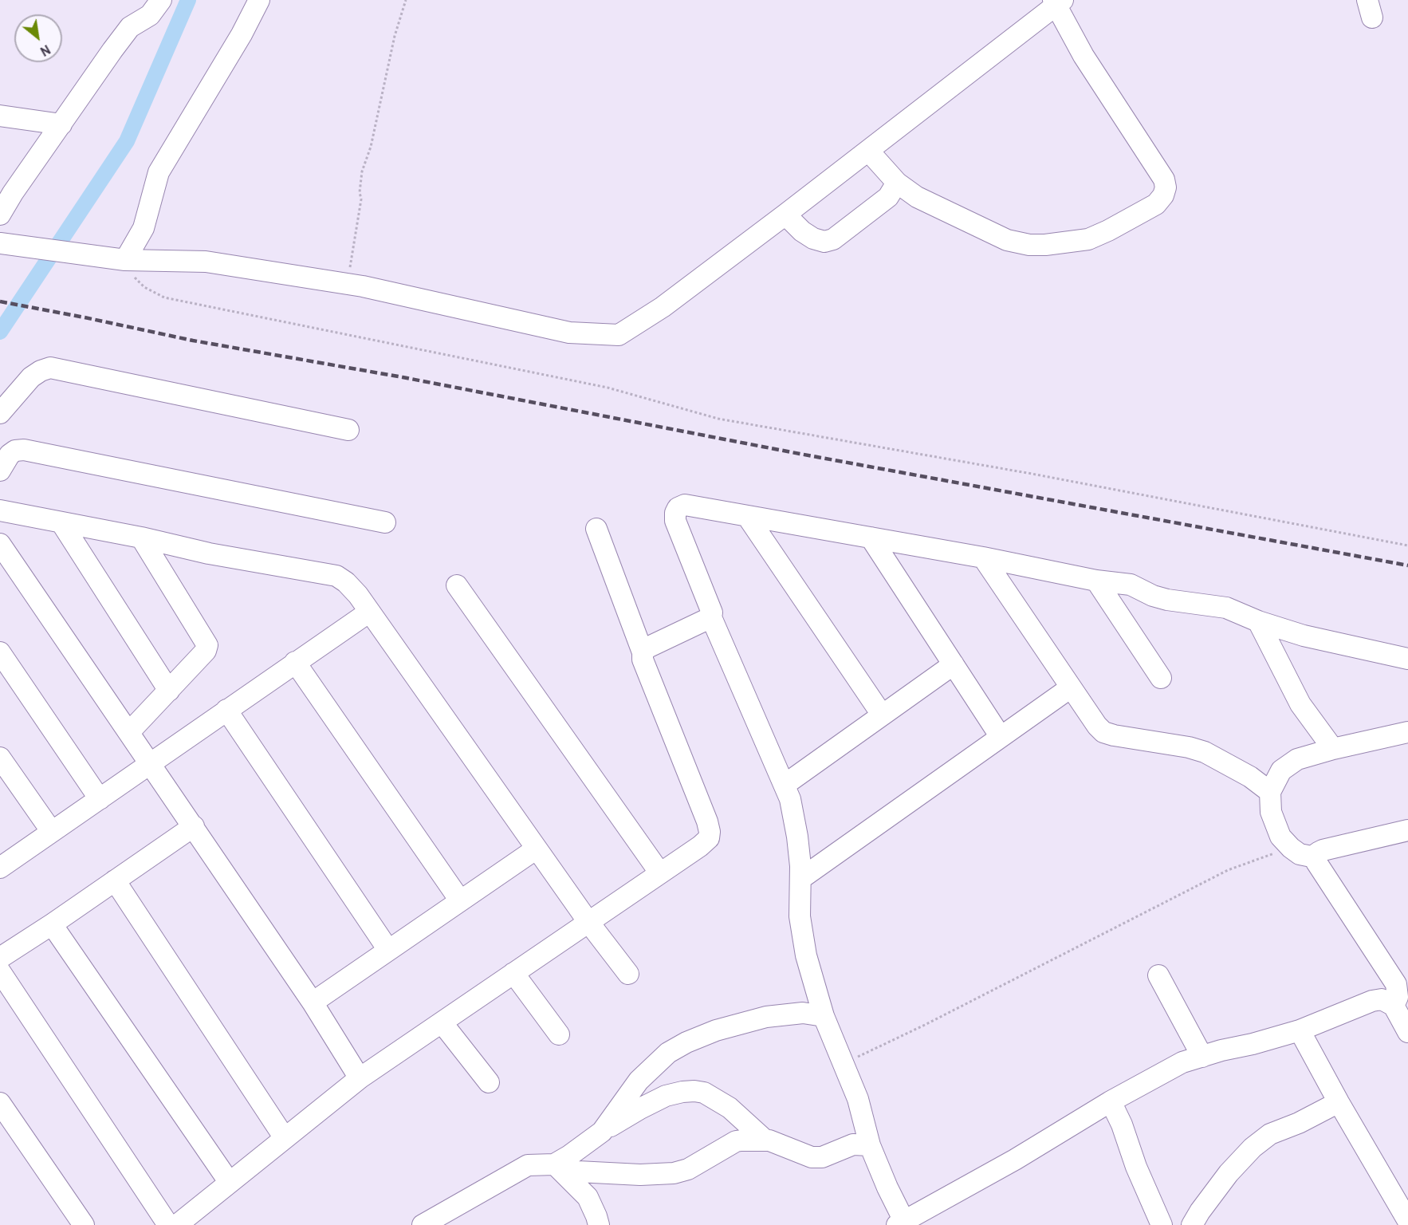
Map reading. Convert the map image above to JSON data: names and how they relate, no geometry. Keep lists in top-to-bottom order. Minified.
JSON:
{"north":"bottom right"}
